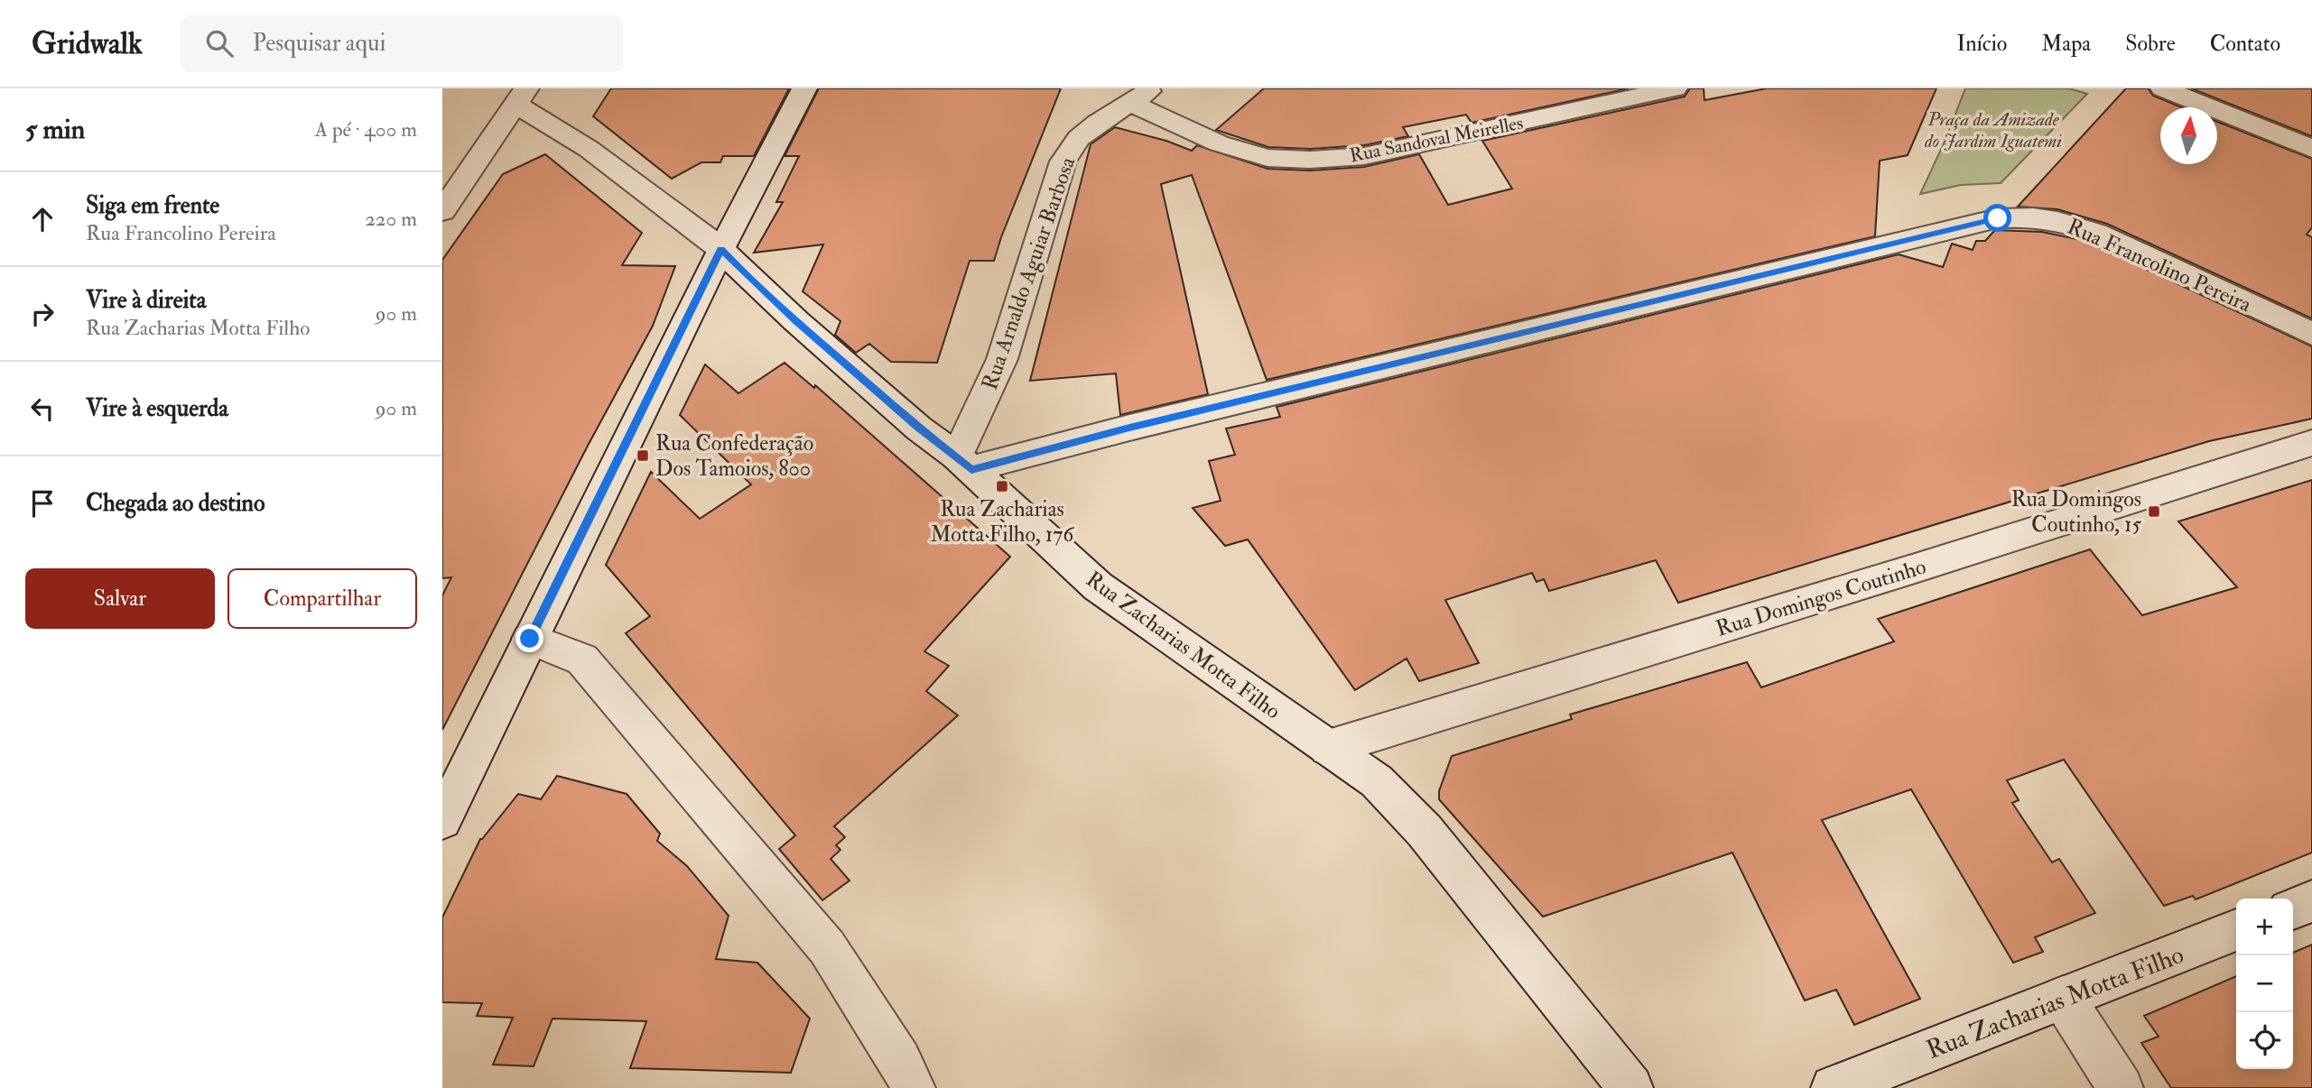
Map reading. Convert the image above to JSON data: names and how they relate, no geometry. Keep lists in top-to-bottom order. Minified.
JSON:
{"streets":{"street":["Rua Sandoval Meirelles","Rua Francolino Pereira","Rua Arnaldo Aguiar Barbosa","Rua Domingos Coutinho","Rua Zacharias Motta Filho"]},"crossings":[["Rua Sandoval Meirelles","Rua Arnaldo Aguiar Barbosa"],["Rua Francolino Pereira","Rua Arnaldo Aguiar Barbosa"],["Rua Francolino Pereira","Rua Zacharias Motta Filho"],["Rua Arnaldo Aguiar Barbosa","Rua Zacharias Motta Filho"],["Rua Domingos Coutinho","Rua Zacharias Motta Filho"]],"parks":["Praça da Amizade do Jardim Iguatemi"],"places":{"transit":["Rua Confederação Dos Tamoios, 800","Rua Zacharias Motta Filho, 176","Rua Domingos Coutinho, 15"]},"north":"top","page":{"header":"Gridwalk","search":"Pesquisar aqui","nav":["Início","Mapa","Sobre","Contato"],"heading":["5 min","A pé · 400 m"],"list":[["Siga em frente","Rua Francolino Pereira","220 m"],["Vire à direita","Rua Zacharias Motta Filho","90 m"],["Vire à esquerda","90 m"],"Chegada ao destino"],"buttons":["Salvar","Compartilhar"],"map_buttons":["+","−"]}}
